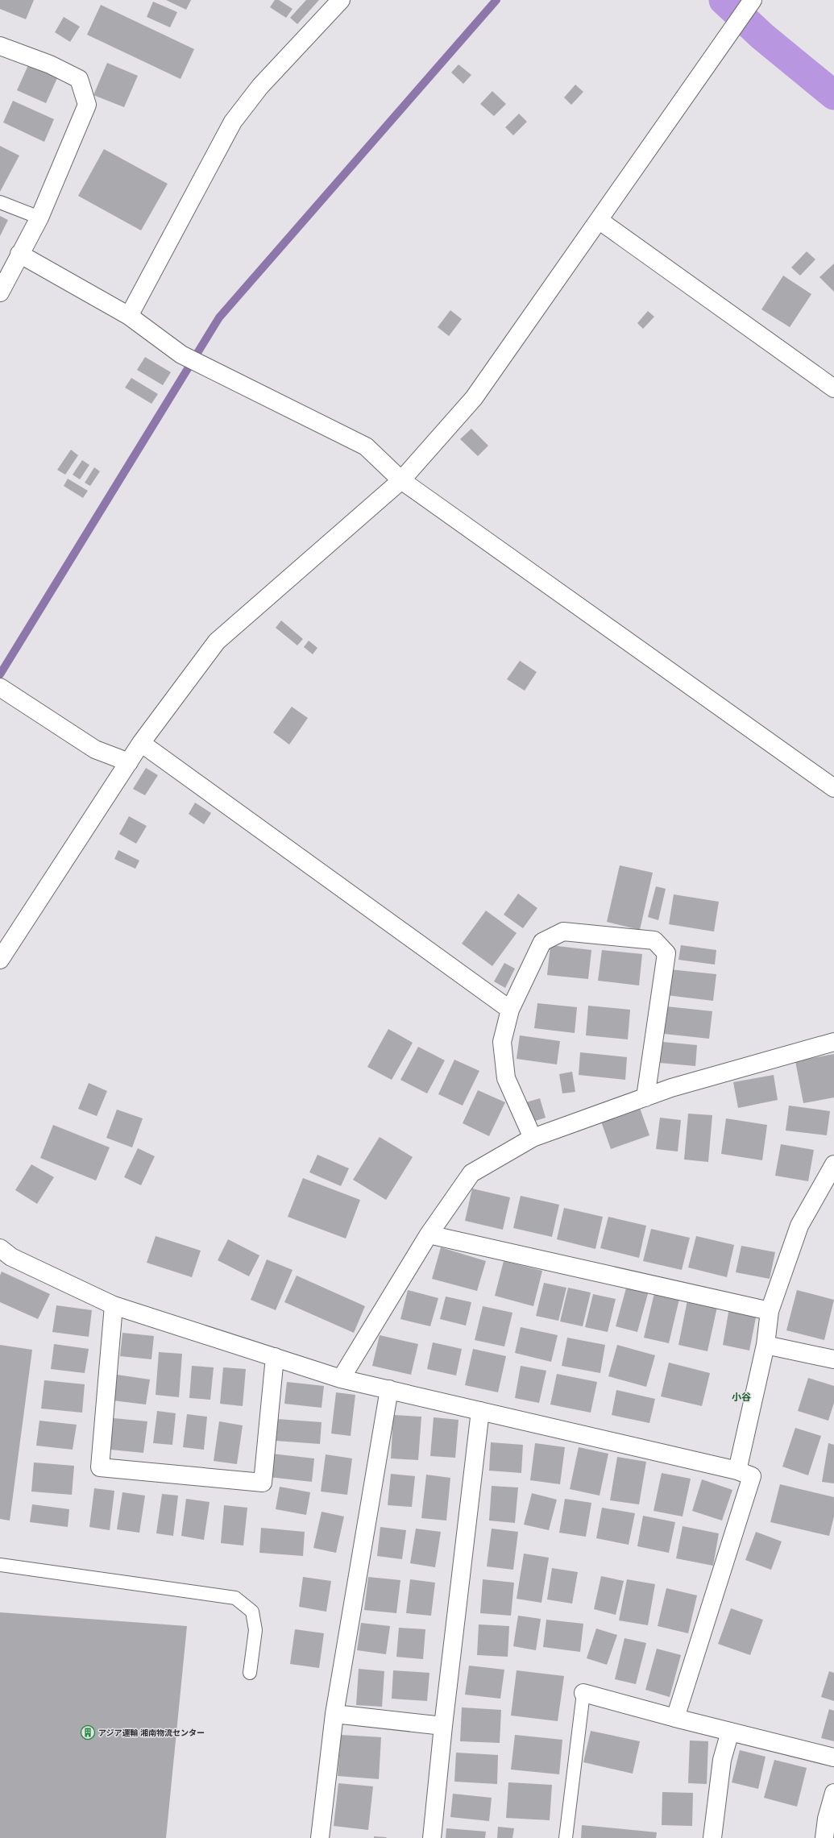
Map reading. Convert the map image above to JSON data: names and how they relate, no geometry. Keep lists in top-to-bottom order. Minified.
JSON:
{"districts":["小谷"],"places":{"building":["アジア運輸 湘南物流センター"]}}
